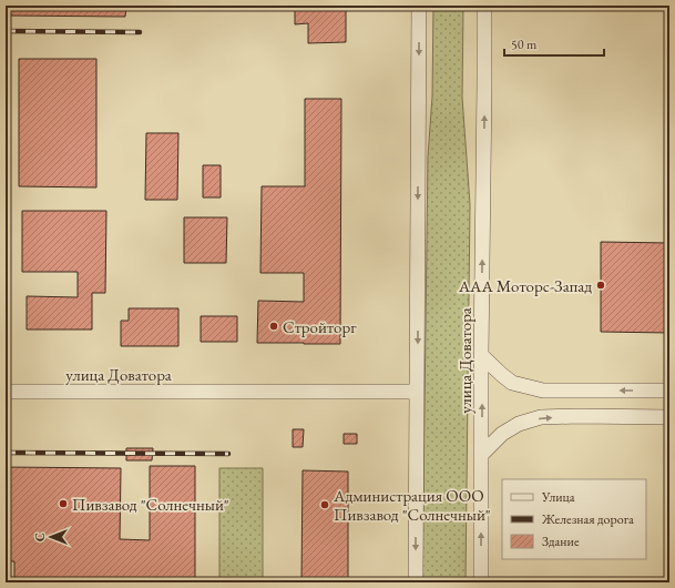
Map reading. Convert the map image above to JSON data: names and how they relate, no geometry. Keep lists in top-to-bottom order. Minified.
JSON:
{"streets":{"street":["улица Доватора"]},"places":["ААА Моторс-Запад","Стройторг","Пивзавод \"Солнечный\"","Администрация ООО Пивзавод \"Солнечный\""],"legend":["Улица","Железная дорога","Здание"],"scale_bar":"50 m","north":"left"}
